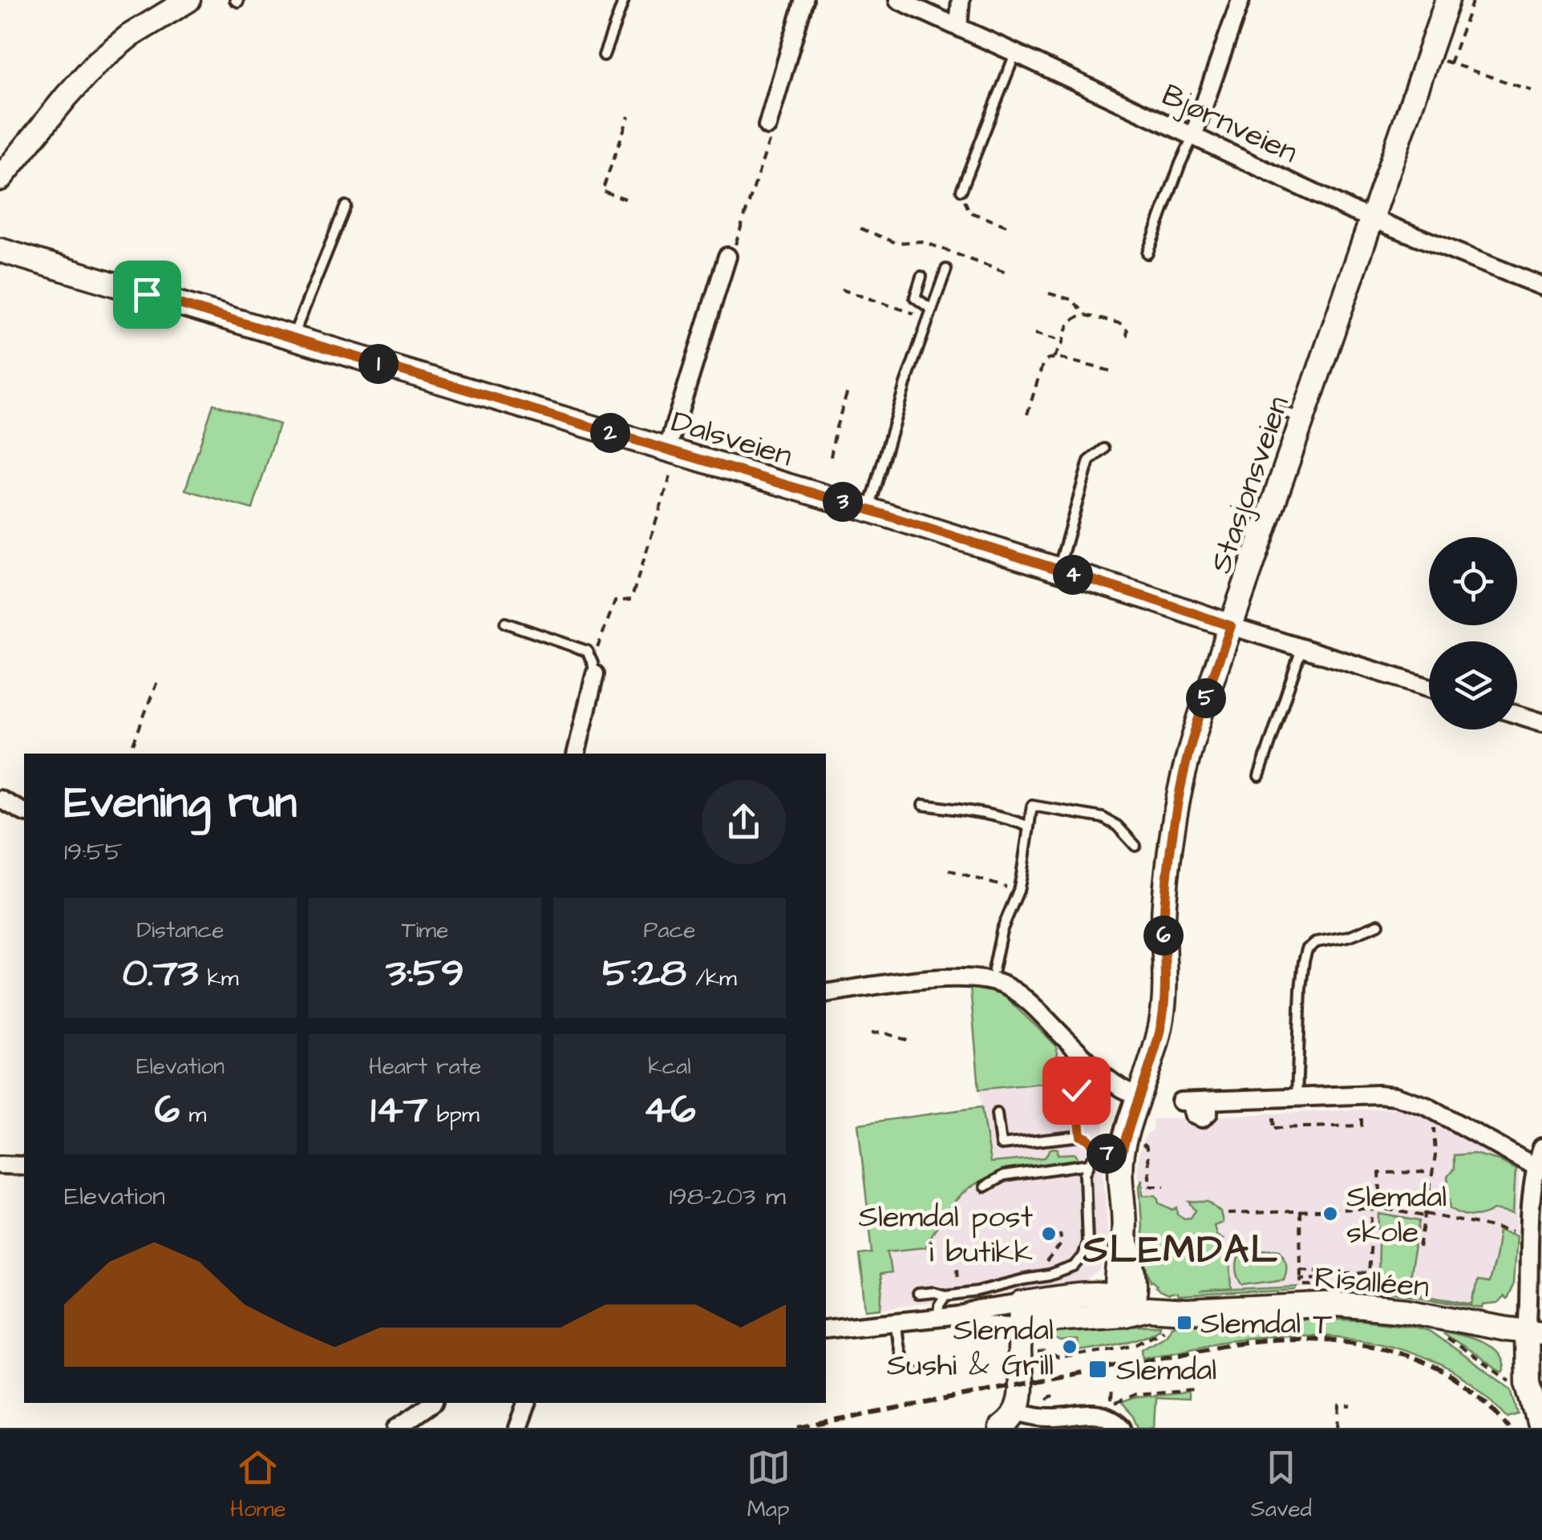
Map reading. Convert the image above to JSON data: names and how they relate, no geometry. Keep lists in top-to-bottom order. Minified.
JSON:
{"streets":{"street":["Bjørnveien","Dalsveien","Stasjonsveien","Risalléen"]},"crossings":[["Bjørnveien","Stasjonsveien"],["Dalsveien","Stasjonsveien"],["Stasjonsveien","Risalléen"]],"districts":["SLEMDAL"],"places":{"other":["Slemdal skole","Slemdal post i butikk","Slemdal Sushi & Grill"],"transit":["Slemdal T","Slemdal"]},"page":{"pins":["1","2","3","4","5","6","7"],"heading":["Evening run","19:55"],"stats":[["Distance","0.73 km"],["Time","3:59"],["Pace","5:28 /km"],["Elevation","6 m"],["Heart rate","147 bpm"],["kcal","46"]],"chart":["Elevation","198–203 m"],"tabs":["Home","Map","Saved"]}}
